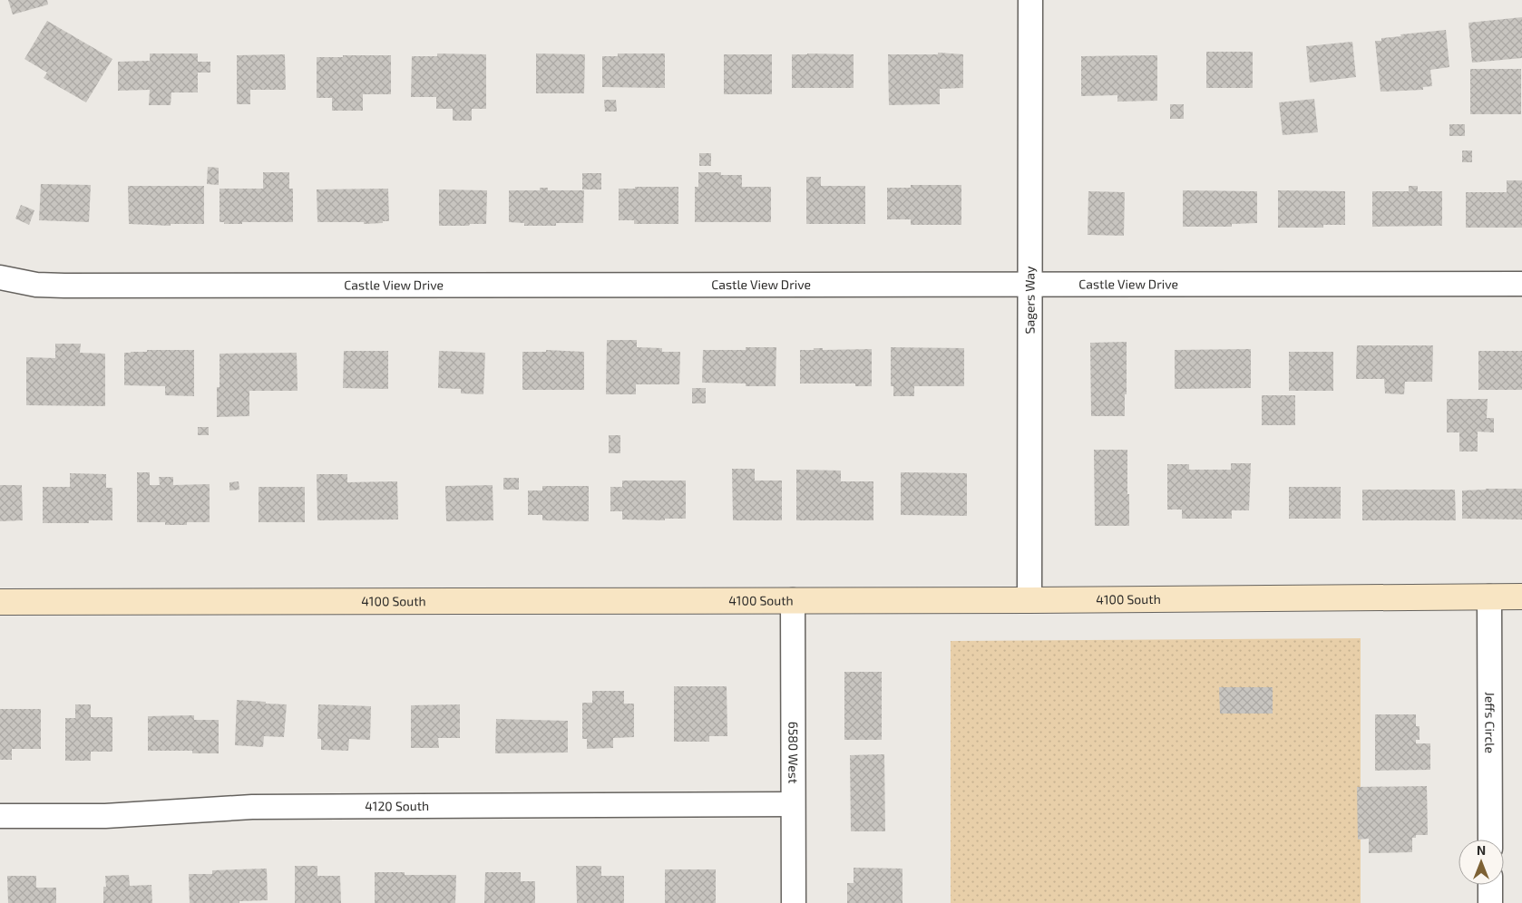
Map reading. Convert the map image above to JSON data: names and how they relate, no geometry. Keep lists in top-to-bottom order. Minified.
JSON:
{"streets":{"main road":["4100 South"],"street":["Castle View Drive","Sagers Way","Jeffs Circle","6580 West","4120 South"]},"crossings":[["Castle View Drive","Sagers Way"],["Sagers Way","4100 South"],["4100 South","Jeffs Circle"],["4100 South","6580 West"],["6580 West","4120 South"]],"north":"top"}
